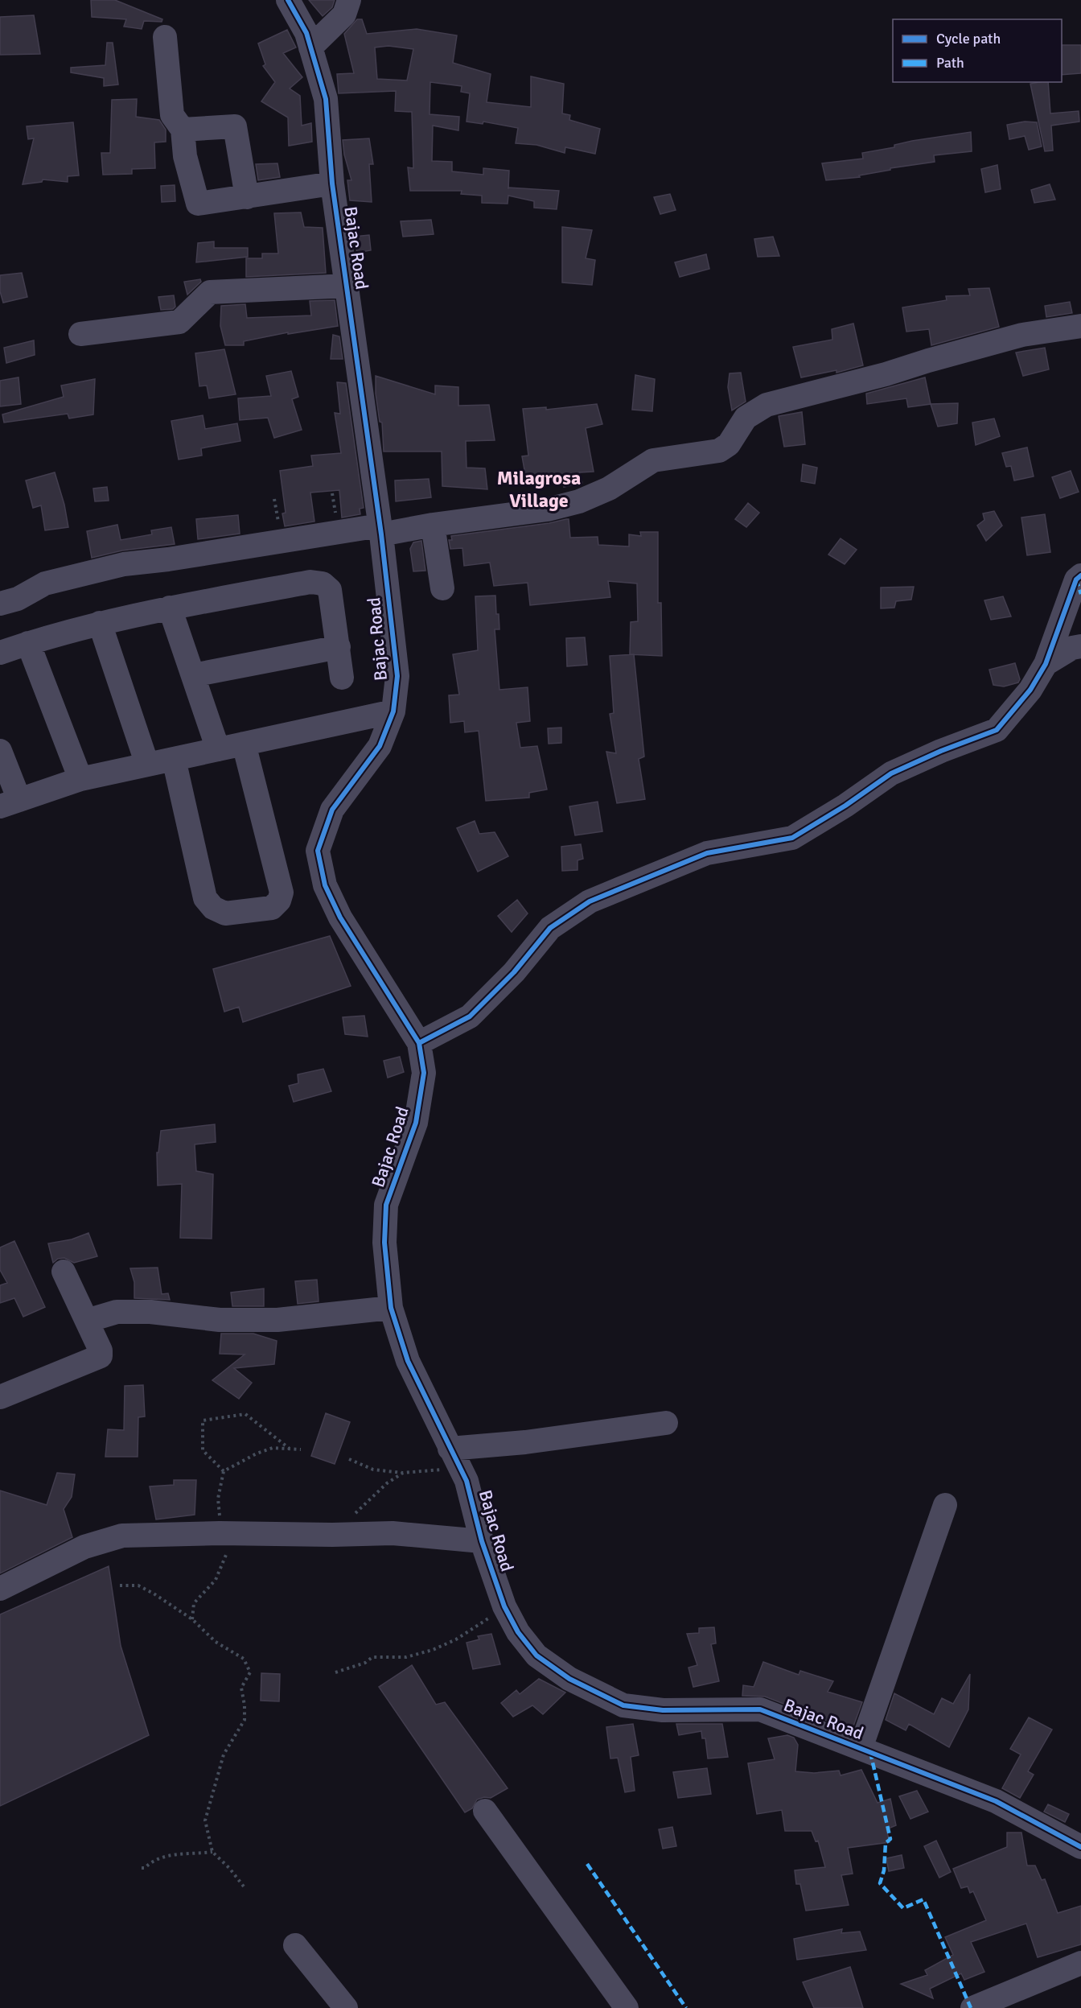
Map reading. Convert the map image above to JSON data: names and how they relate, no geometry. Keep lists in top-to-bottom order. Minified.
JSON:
{"streets":{"street":["Bajac Road"]},"districts":["Milagrosa Village"],"legend":["Cycle path","Path"]}
